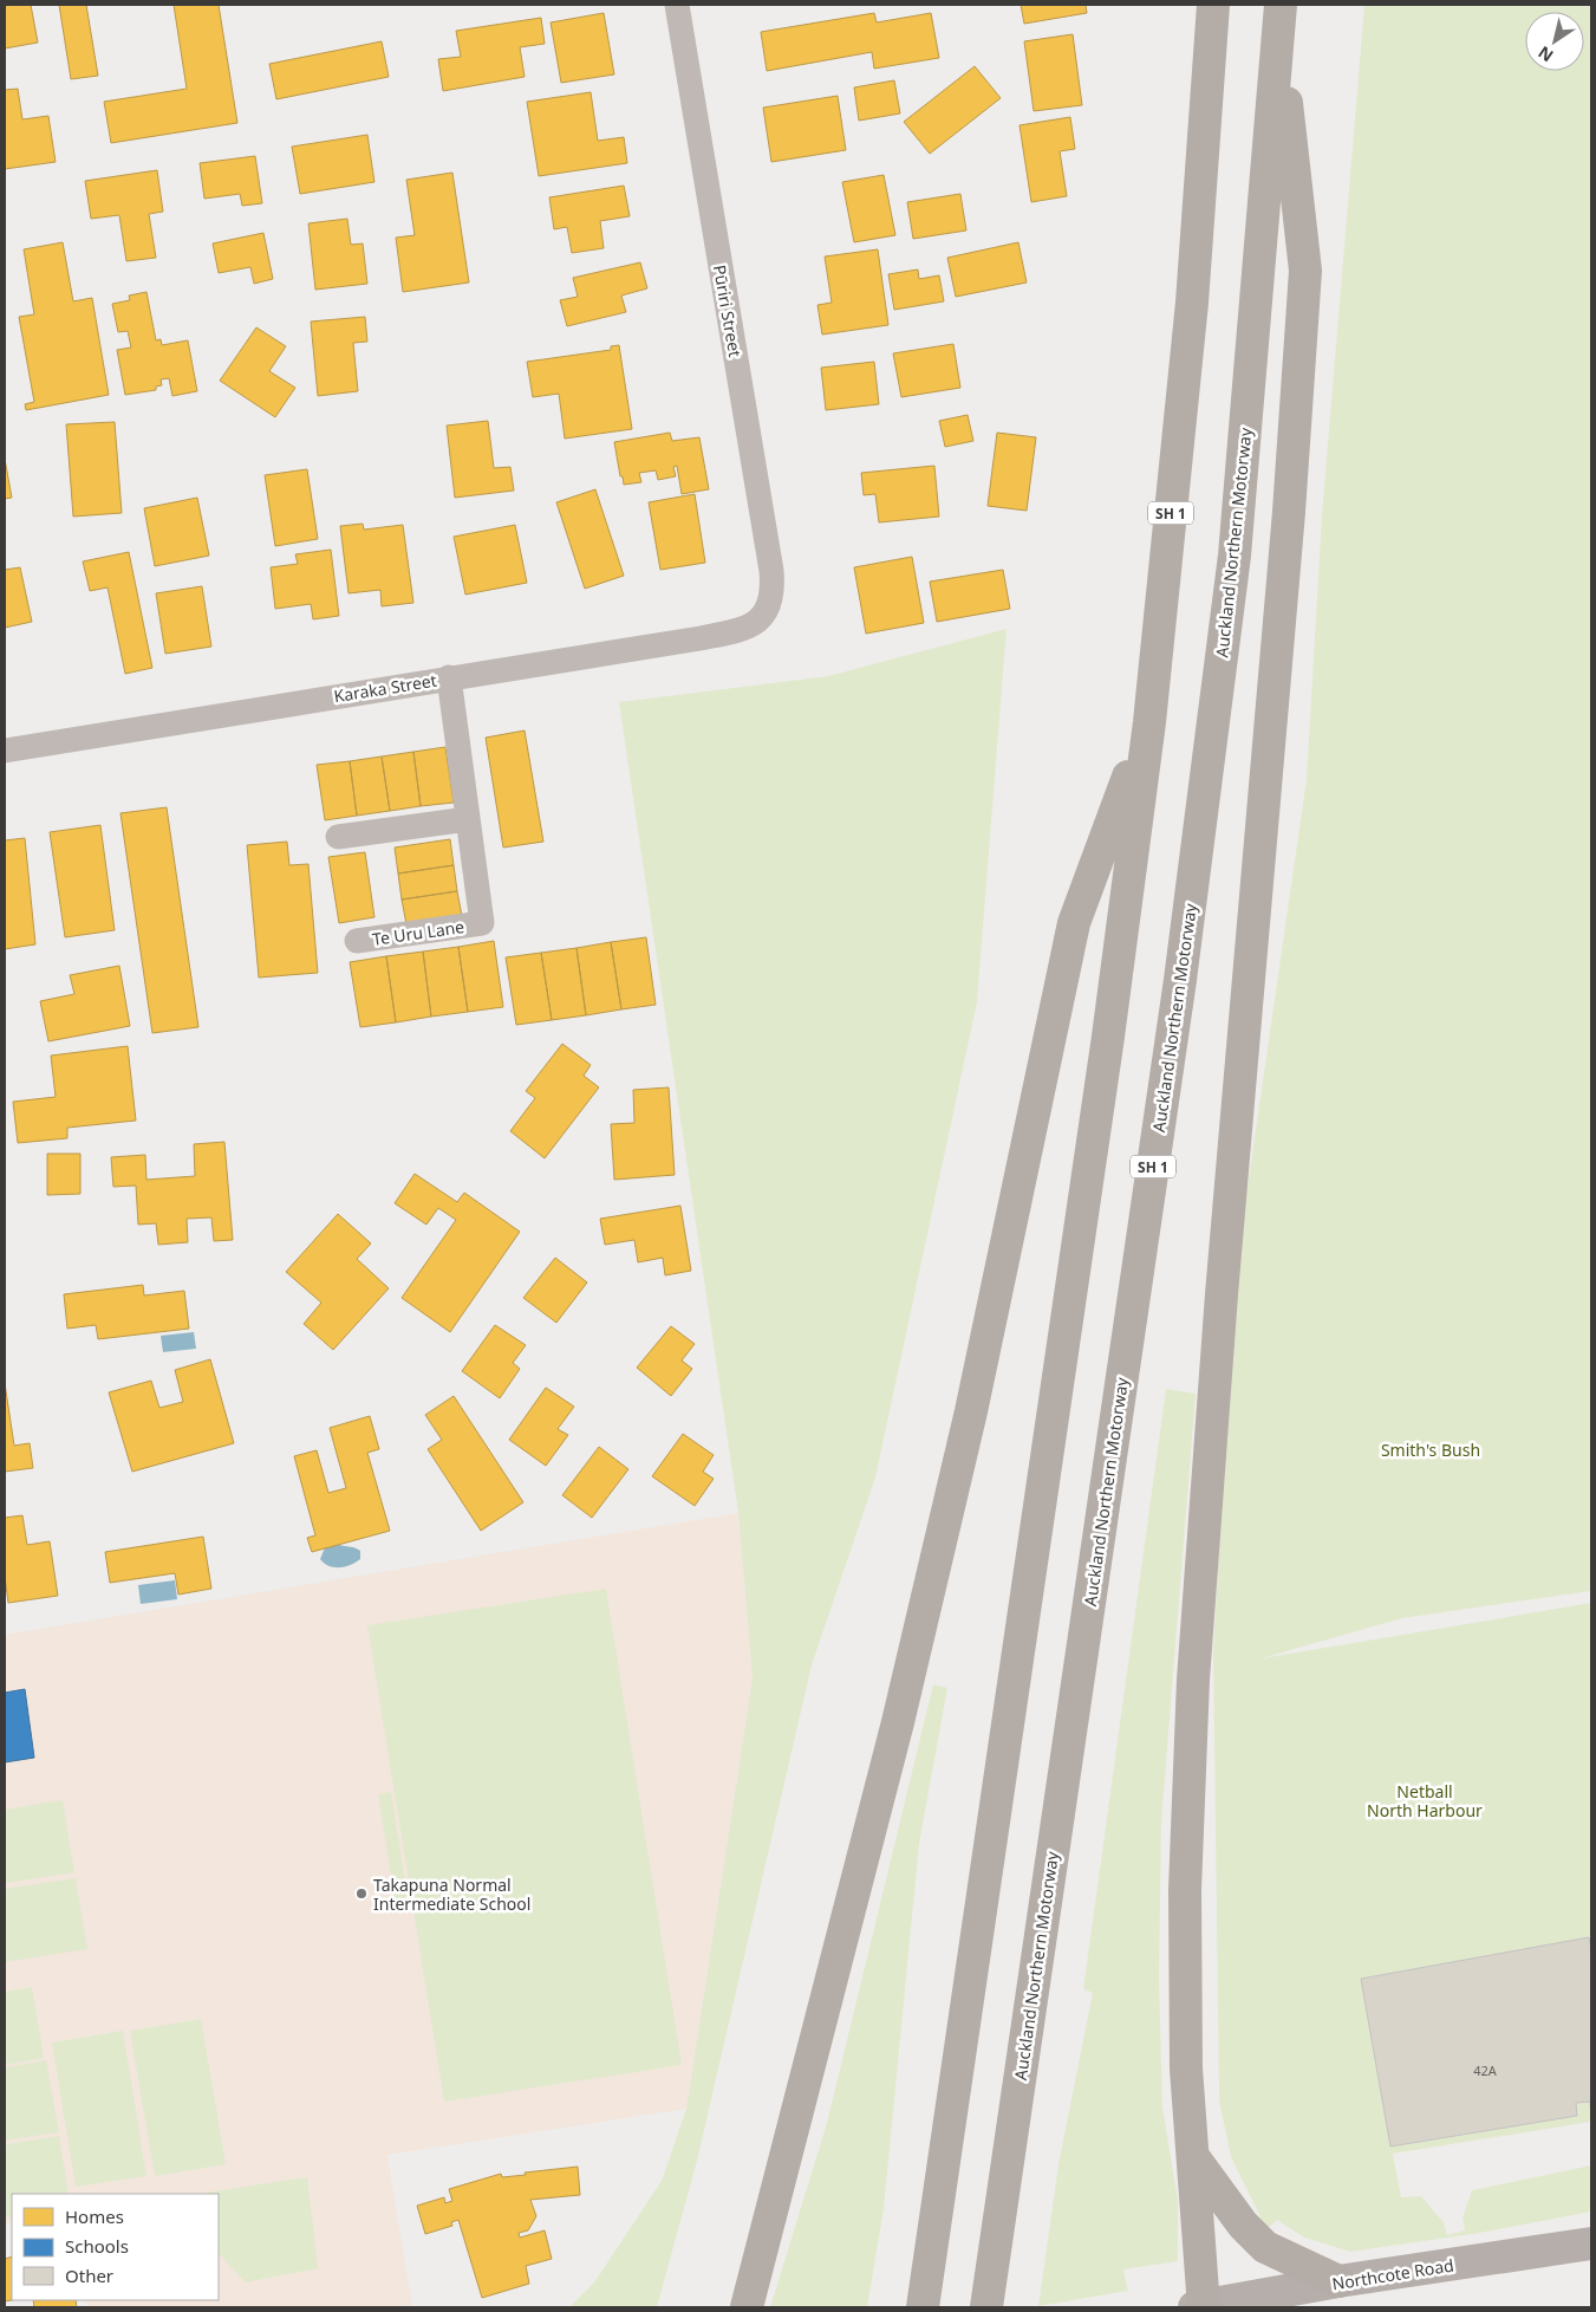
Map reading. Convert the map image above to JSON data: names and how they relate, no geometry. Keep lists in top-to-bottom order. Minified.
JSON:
{"streets":{"highway":["SH 1","Auckland Northern Motorway"],"main road":["Northcote Road"],"street":["Pūriri Street","Karaka Street","Te Uru Lane"]},"crossings":[["Pūriri Street","Karaka Street"],["Karaka Street","Te Uru Lane"]],"parks":["Smith's Bush","Netball North Harbour"],"places":["Takapuna Normal Intermediate School"],"house_numbers":["42A"],"legend":["Homes","Schools","Other"],"north":"bottom left"}
